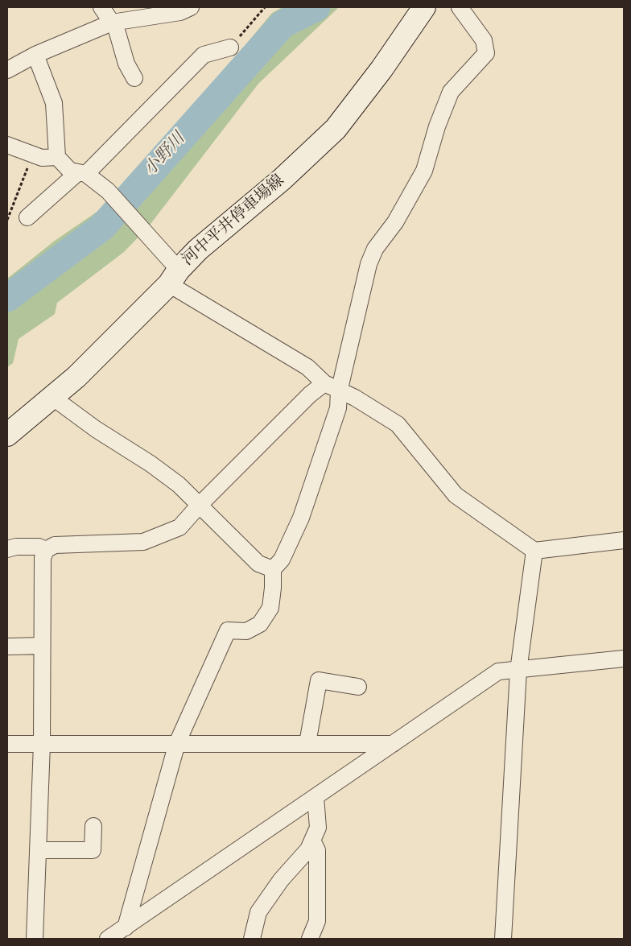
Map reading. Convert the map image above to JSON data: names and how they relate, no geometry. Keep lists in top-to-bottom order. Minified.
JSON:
{"streets":{"main road":["河中平井停車場線"]},"water":["小野川"]}
